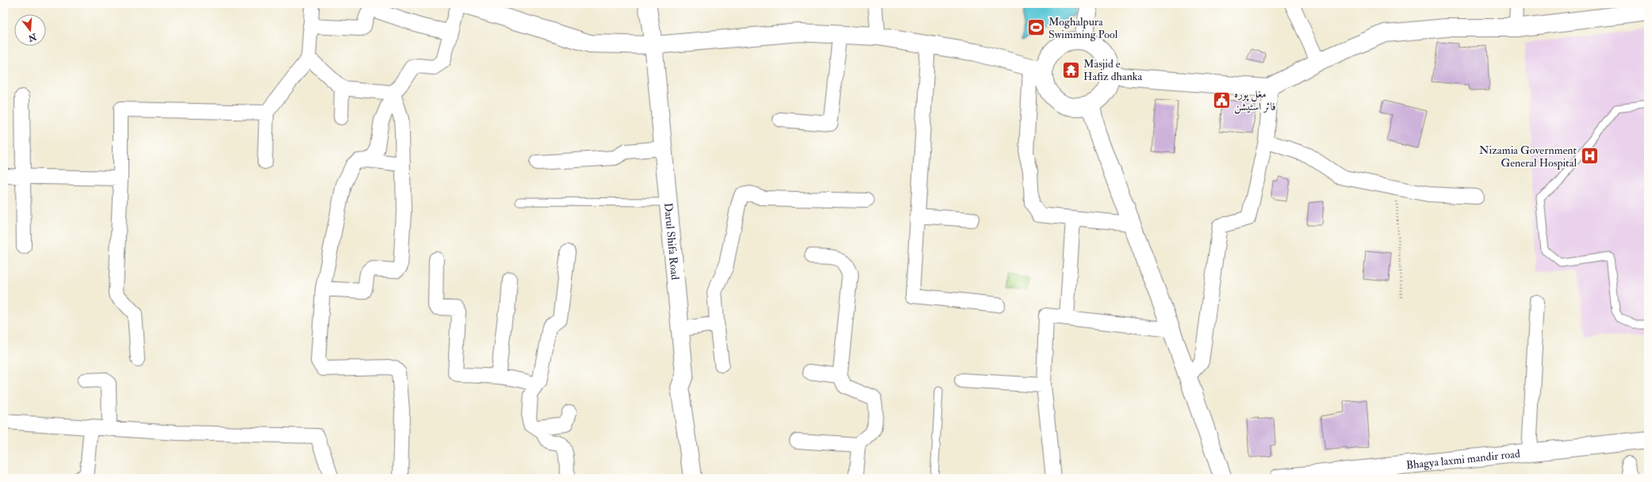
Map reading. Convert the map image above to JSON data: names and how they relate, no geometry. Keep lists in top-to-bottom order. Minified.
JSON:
{"streets":{"main road":["Darul Shifa Road","Bhagya laxmi mandir road"]},"places":{"sports":["Moghalpura Swimming Pool"],"temple":["Masjid e Hafiz dhanka"],"public building":["مغل پورہ فائر اسٹیشن"],"hospital":["Nizamia Government General Hospital"]},"north":"bottom"}
